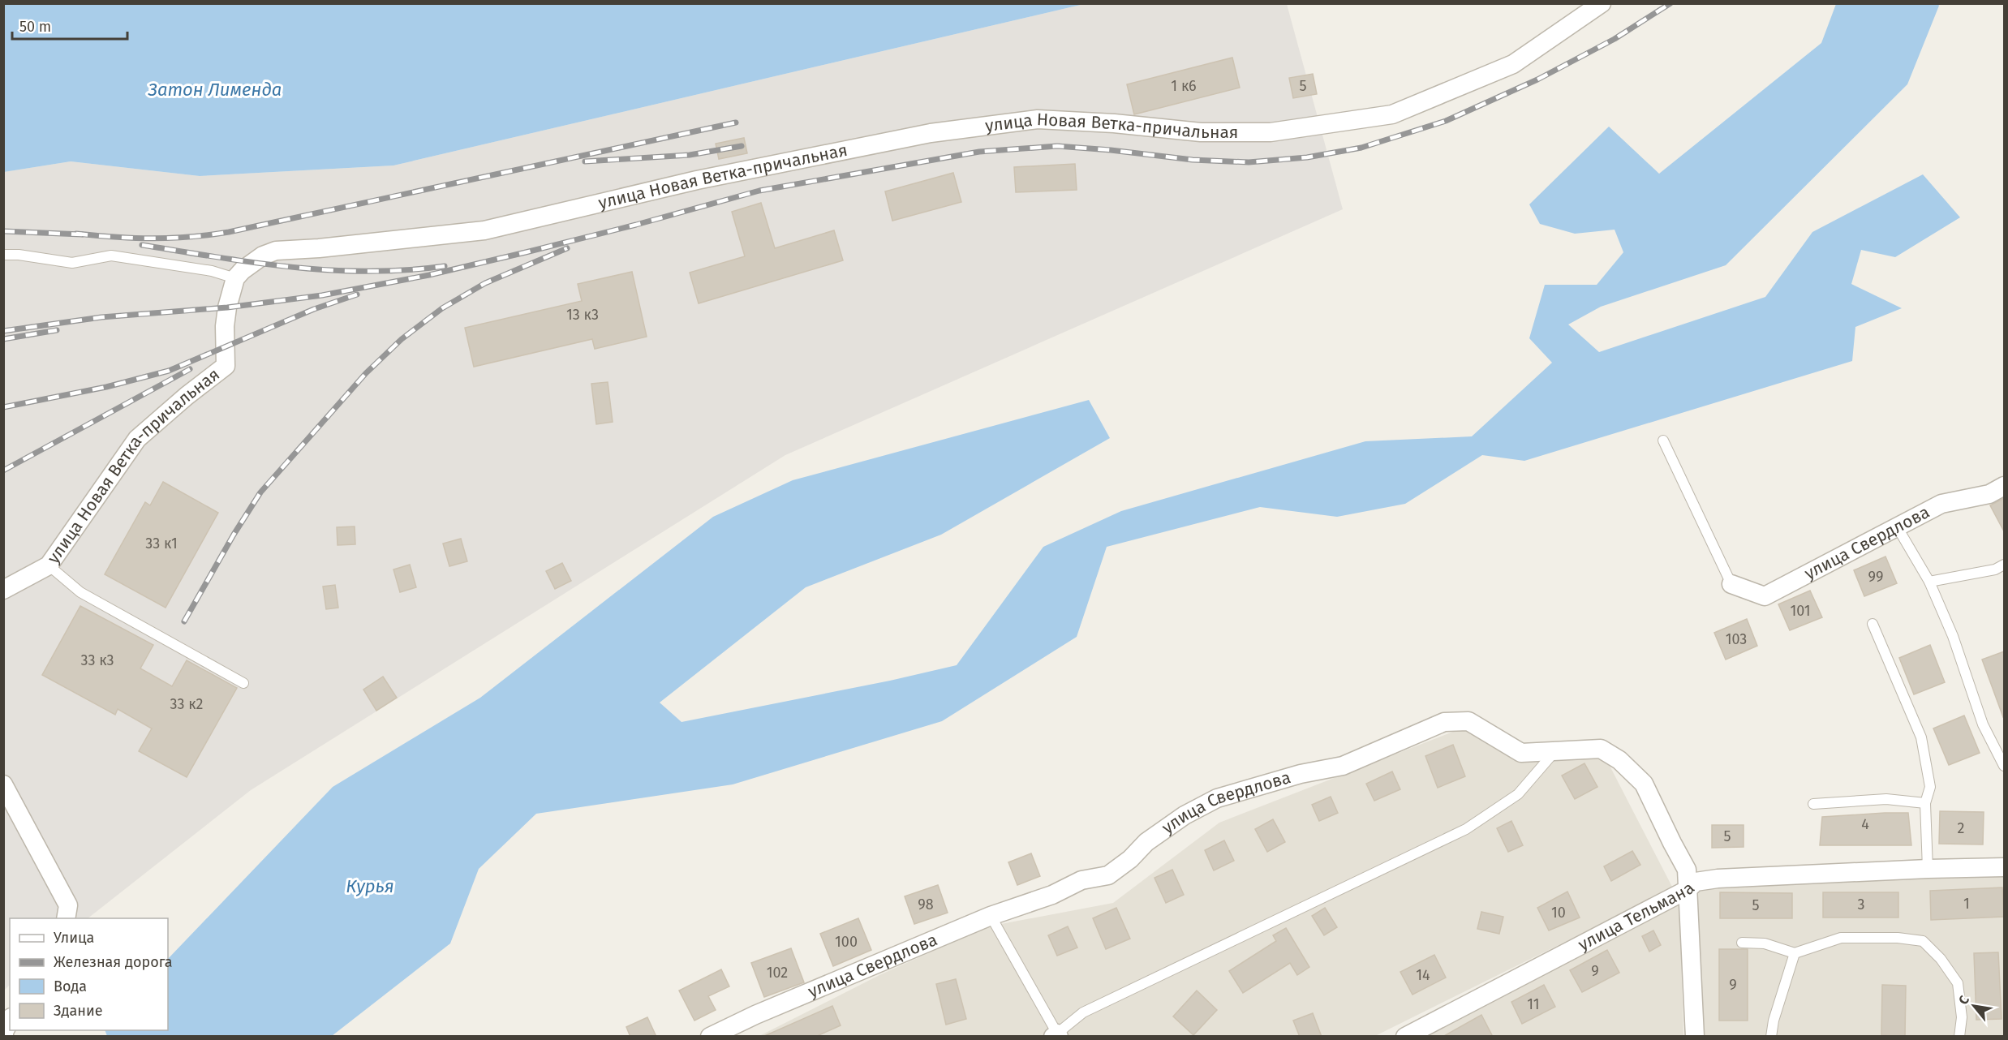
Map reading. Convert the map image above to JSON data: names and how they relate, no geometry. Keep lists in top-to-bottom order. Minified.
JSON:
{"streets":{"street":["улица Новая Ветка-причальная","улица Свердлова","улица Тельмана"]},"crossings":[["улица Свердлова","улица Тельмана"]],"water":["Затон Лименда","Курья"],"house_numbers":["1 к6","5","13 к3","33 к1","99","101","103","33 к3","33 к2","4","2","5","1","98","3","5","10","100","9","102","14","9","11"],"legend":["Улица","Железная дорога","Вода","Здание"],"scale_bar":"50 m","north":"top left"}
